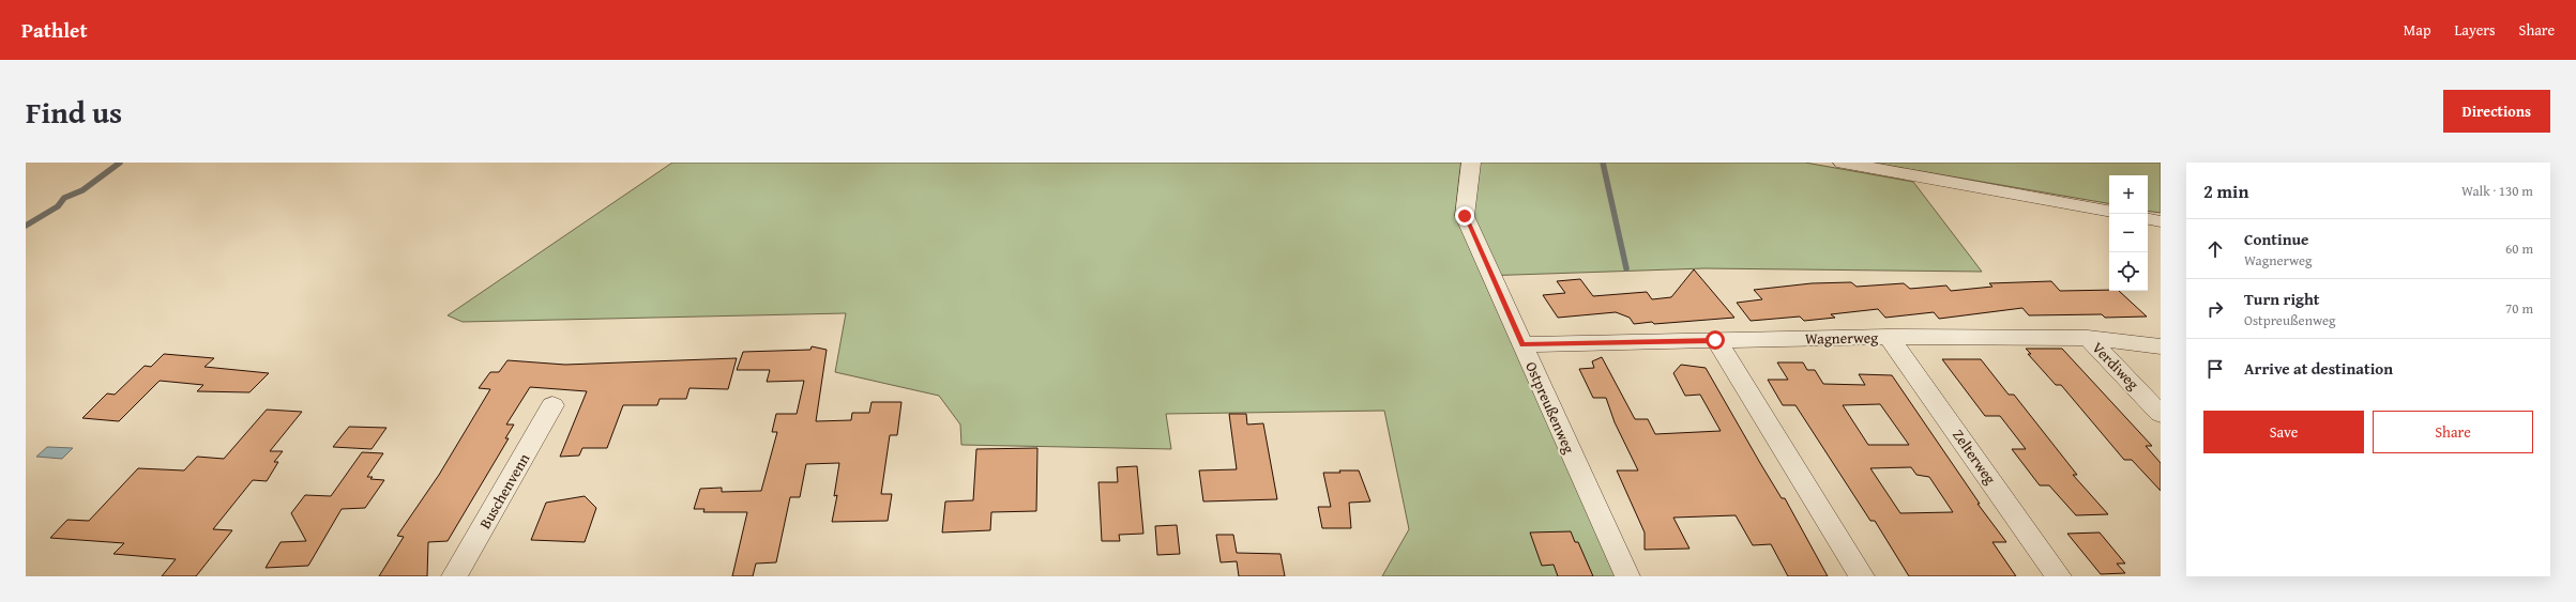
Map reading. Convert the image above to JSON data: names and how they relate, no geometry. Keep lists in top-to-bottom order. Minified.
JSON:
{"streets":{"street":["Wagnerweg","Verdiweg","Ostpreußenweg","Zelterweg","Buschenvenn"]},"crossings":[["Wagnerweg","Verdiweg"],["Wagnerweg","Ostpreußenweg"],["Wagnerweg","Zelterweg"]],"page":{"header":"Pathlet","nav":["Map","Layers","Share"],"title":"Find us","buttons":["Directions",["Save","Share"]],"heading":["2 min","Walk · 130 m"],"map_buttons":["+","−"],"list":[["Continue","Wagnerweg","60 m"],["Turn right","Ostpreußenweg","70 m"],"Arrive at destination"]}}
